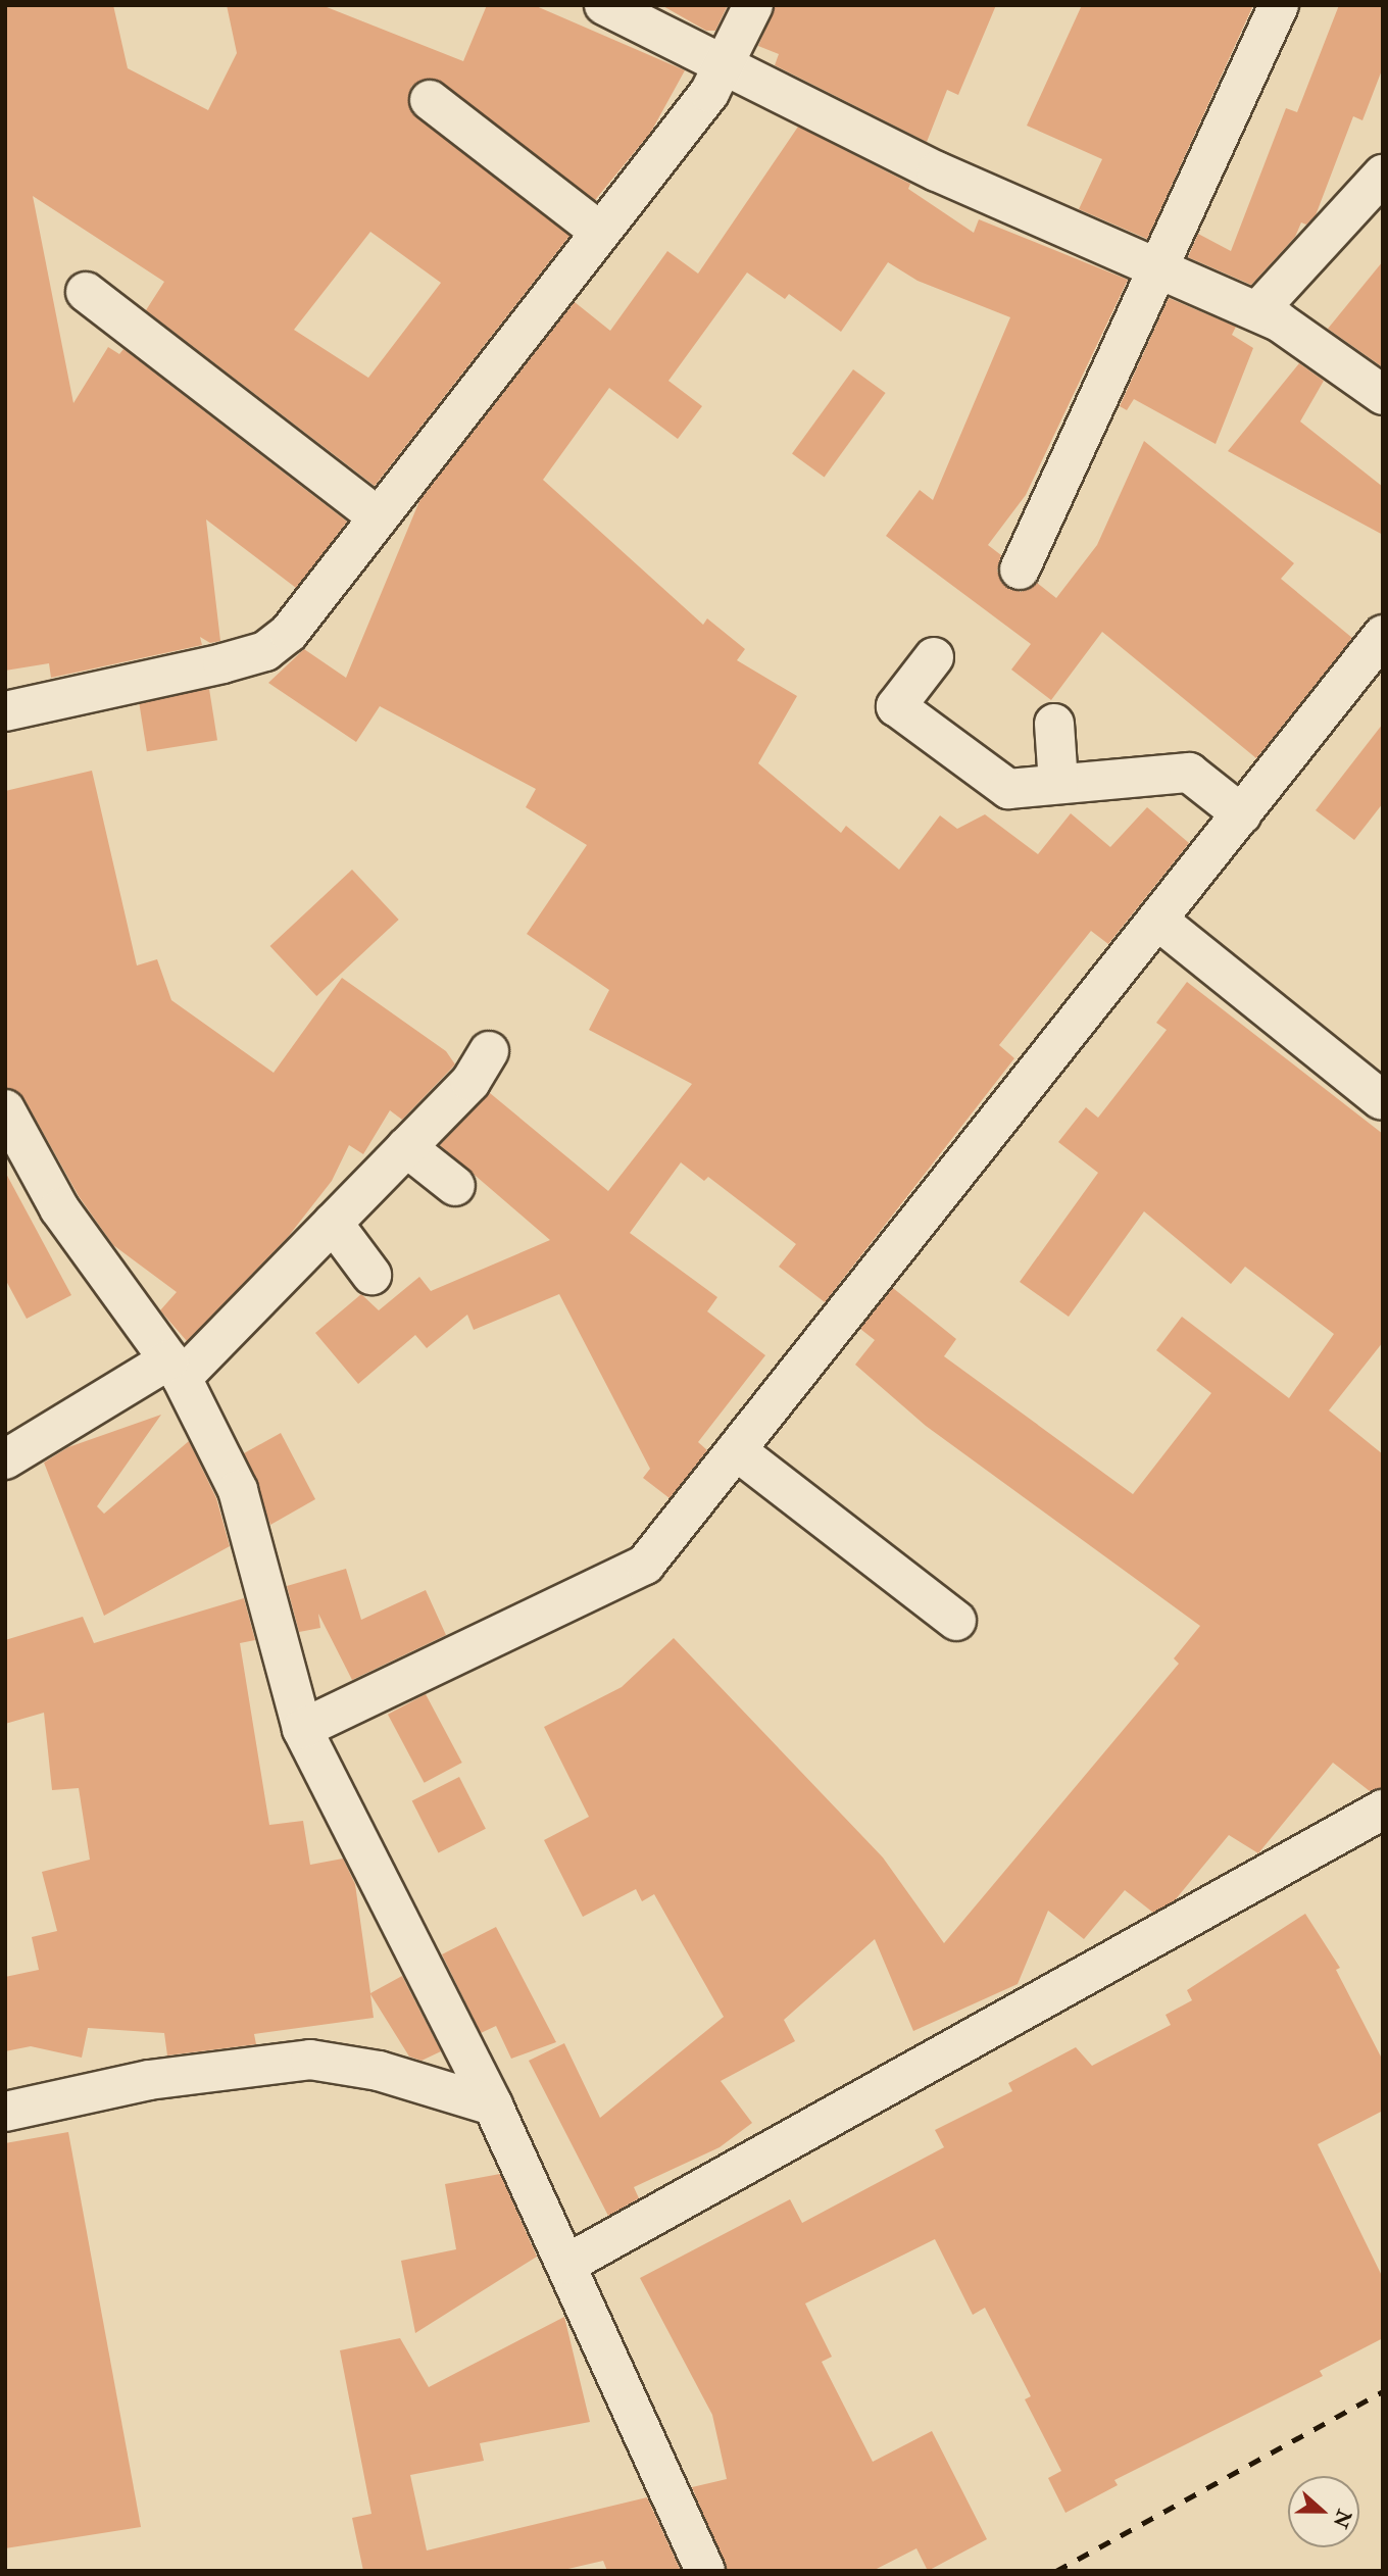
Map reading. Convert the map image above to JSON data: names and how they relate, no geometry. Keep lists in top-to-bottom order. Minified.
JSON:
{"north":"right"}
